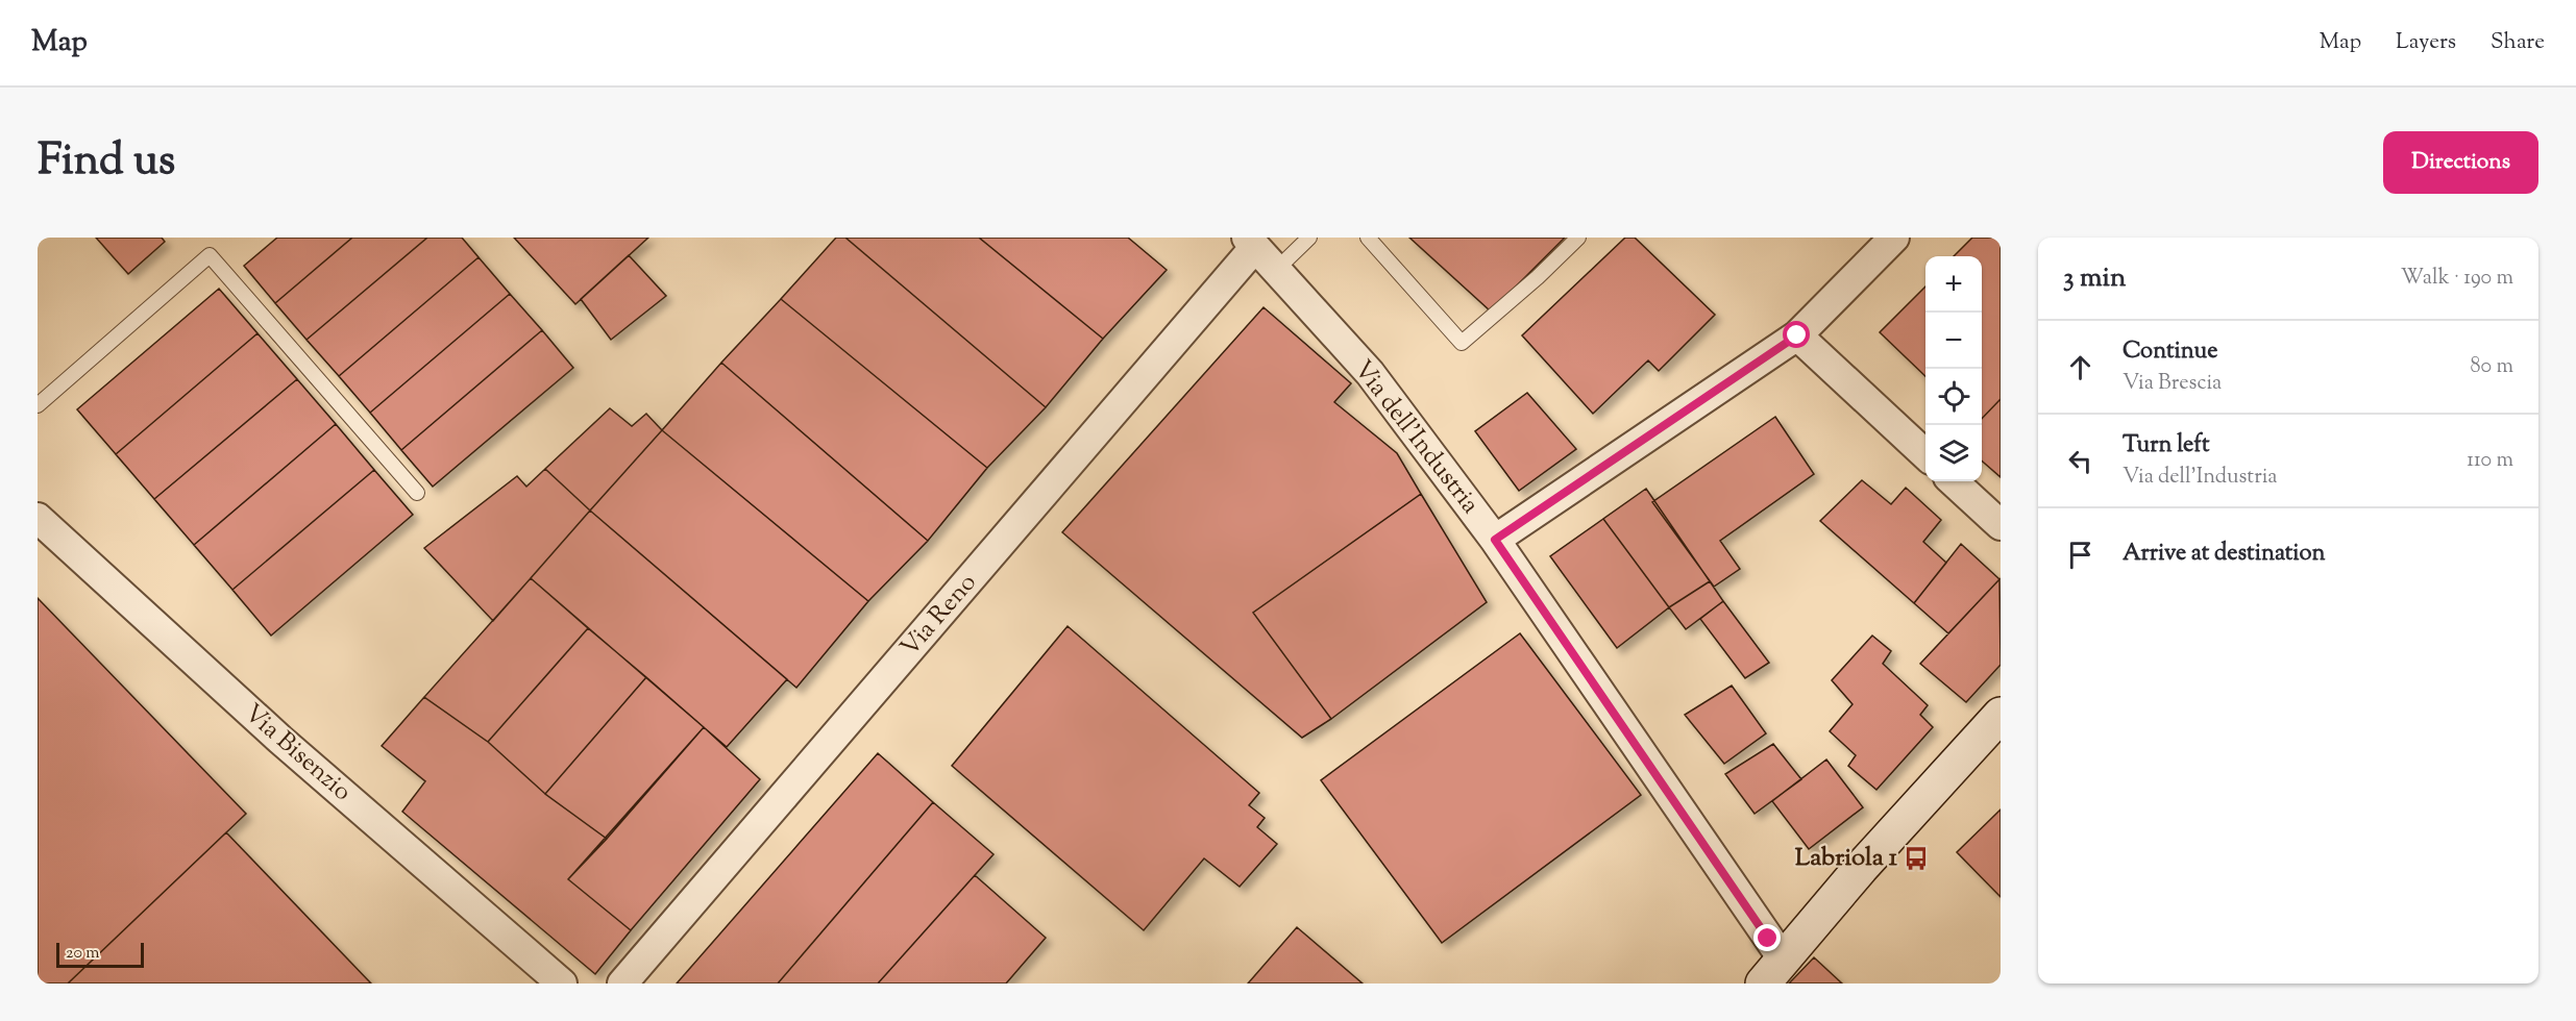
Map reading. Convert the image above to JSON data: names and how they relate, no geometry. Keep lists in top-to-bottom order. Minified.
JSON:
{"streets":{"street":["Via dell'Industria","Via Reno","Via Bisenzio"]},"crossings":[["Via dell'Industria","Via Reno"]],"places":{"bus stop":["Labriola 1"]},"scale_bar":"20 m","page":{"header":"Map","nav":["Map","Layers","Share"],"title":"Find us","buttons":"Directions","heading":["3 min","Walk · 190 m"],"map_buttons":["+","−"],"list":[["Continue","Via Brescia","80 m"],["Turn left","Via dell'Industria","110 m"],"Arrive at destination"],"scale":"20 m"}}
